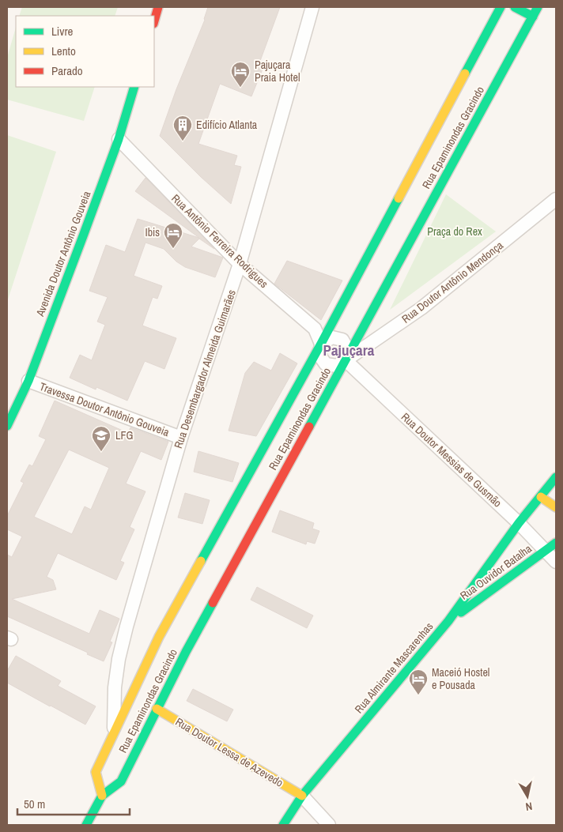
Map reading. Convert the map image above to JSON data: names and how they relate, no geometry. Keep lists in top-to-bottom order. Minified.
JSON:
{"streets":{"street":["Rua Epaminondas Gracindo","Rua Antônio Ferreira Rodrigues","Avenida Doutor Antônio Gouveia","Rua Doutor Antônio Mendonça","Rua Desembargador Almeida Guimarães","Travessa Doutor Antônio Gouveia","Rua Doutor Messias de Gusmão","Rua Ouvidor Batalha","Rua Almirante Mascarenhas","Rua Doutor Lessa de Azevedo"]},"crossings":[["Rua Epaminondas Gracindo","Rua Antônio Ferreira Rodrigues"],["Rua Epaminondas Gracindo","Rua Doutor Antônio Mendonça"],["Rua Epaminondas Gracindo","Rua Desembargador Almeida Guimarães"],["Rua Epaminondas Gracindo","Rua Doutor Messias de Gusmão"],["Rua Epaminondas Gracindo","Rua Doutor Lessa de Azevedo"],["Rua Antônio Ferreira Rodrigues","Avenida Doutor Antônio Gouveia"],["Rua Antônio Ferreira Rodrigues","Rua Doutor Antônio Mendonça"],["Rua Antônio Ferreira Rodrigues","Rua Desembargador Almeida Guimarães"],["Rua Antônio Ferreira Rodrigues","Rua Doutor Messias de Gusmão"],["Avenida Doutor Antônio Gouveia","Travessa Doutor Antônio Gouveia"],["Rua Doutor Antônio Mendonça","Rua Doutor Messias de Gusmão"],["Rua Desembargador Almeida Guimarães","Travessa Doutor Antônio Gouveia"],["Rua Doutor Messias de Gusmão","Rua Ouvidor Batalha"],["Rua Doutor Messias de Gusmão","Rua Almirante Mascarenhas"],["Rua Ouvidor Batalha","Rua Almirante Mascarenhas"],["Rua Almirante Mascarenhas","Rua Doutor Lessa de Azevedo"]],"districts":["Pajuçara"],"parks":["Praça do Rex"],"places":{"hotel":["Pajuçara Praia Hotel","Ibis","Maceió Hostel e Pousada"],"building":["Edifício Atlanta"],"school or university":["LFG"]},"legend":["Livre","Lento","Parado"],"scale_bar":"50 m","north":"bottom"}
